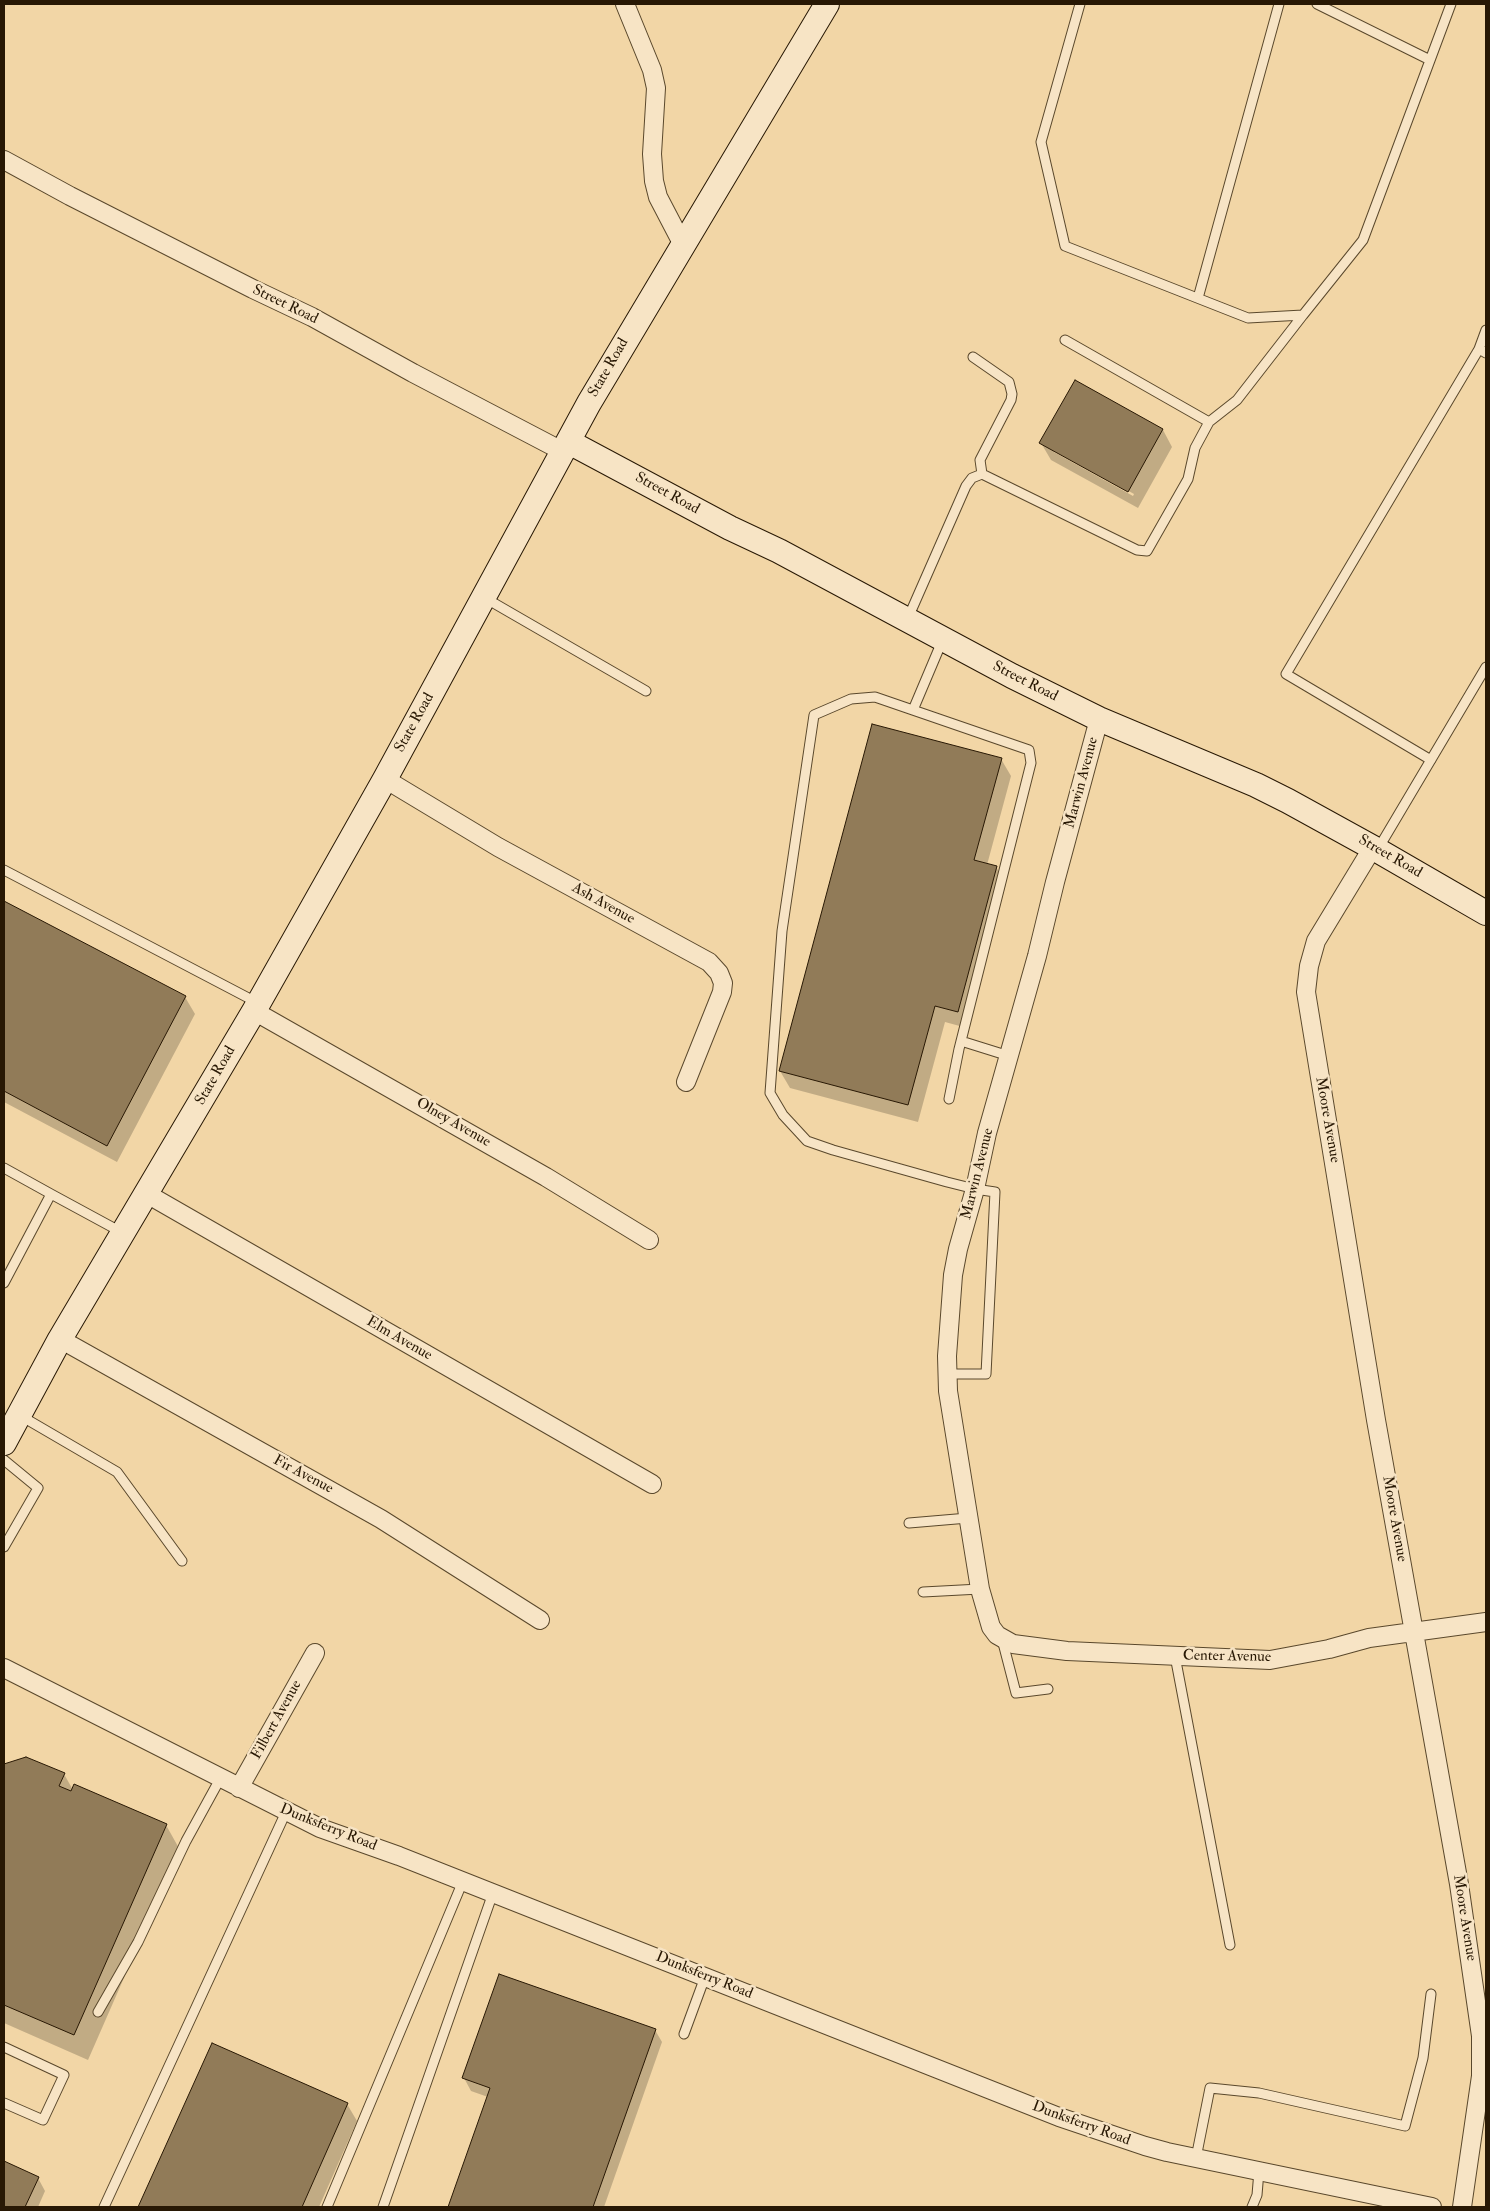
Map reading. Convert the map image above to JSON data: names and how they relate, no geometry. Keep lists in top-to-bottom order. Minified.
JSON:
{"streets":{"main road":["Street Road","State Road"],"street":["Marwin Avenue","Ash Avenue","Moore Avenue","Olney Avenue","Elm Avenue","Fir Avenue","Center Avenue","Filbert Avenue","Dunksferry Road"]},"crossings":[["Street Road","State Road"],["Street Road","Marwin Avenue"],["Street Road","Moore Avenue"],["State Road","Ash Avenue"],["State Road","Olney Avenue"],["State Road","Elm Avenue"],["State Road","Fir Avenue"],["Marwin Avenue","Center Avenue"],["Moore Avenue","Center Avenue"],["Filbert Avenue","Dunksferry Road"]]}
